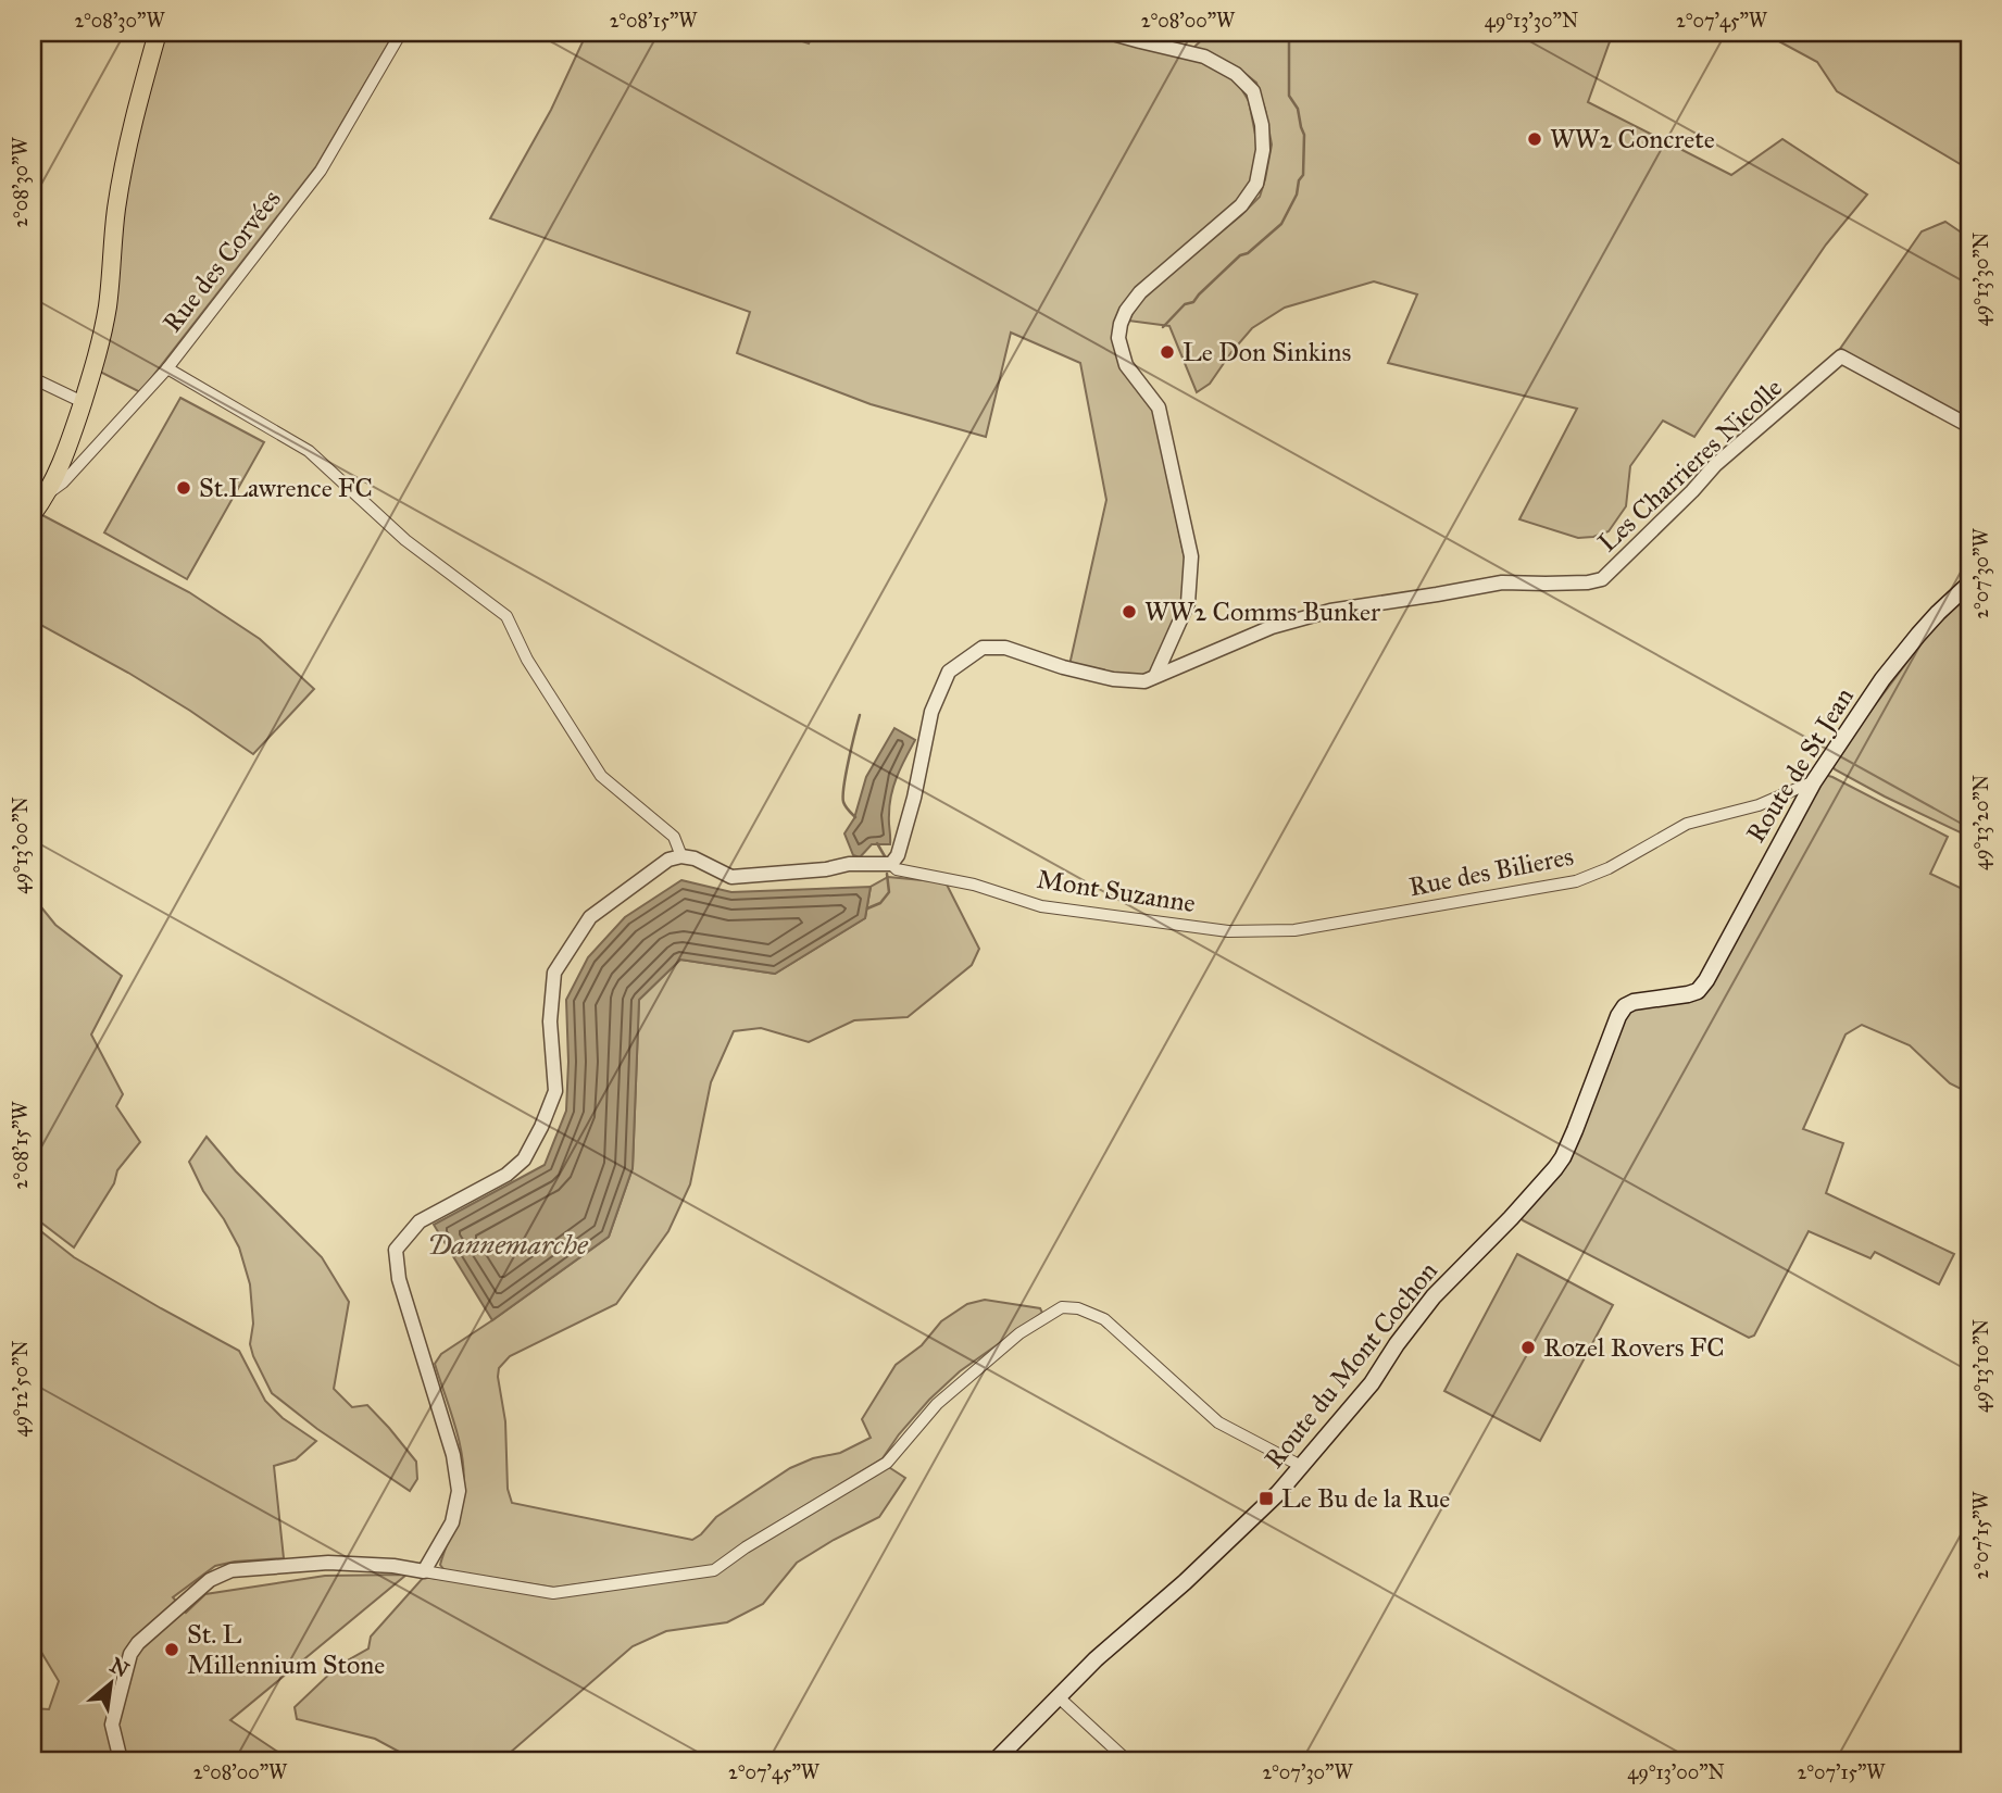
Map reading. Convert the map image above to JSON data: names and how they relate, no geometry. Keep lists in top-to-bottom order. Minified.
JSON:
{"streets":{"main road":["Route de St Jean","Route du Mont Cochon"],"street":["Rue des Corvées","Les Charrieres Nicolle","Rue des Bilieres","Mont Suzanne"]},"crossings":[["Route de St Jean","Rue des Bilieres"],["Route de St Jean","Route du Mont Cochon"],["Rue des Bilieres","Mont Suzanne"]],"water":["Dannemarche"],"places":{"other":["WW2 Concrete","Le Don Sinkins","St.Lawrence FC","WW2 Comms Bunker","Rozel Rovers FC","St. L Millennium Stone"],"transit":["Le Bu de la Rue"]},"north":"top right","coordinates":["2°08'30\"W","2°08'15\"W","2°08'00\"W","49°13'30\"N","2°07'45\"W","2°07'30\"W","49°13'20\"N","49°13'00\"N","49°13'10\"N","49°12'50\"N","2°07'15\"W"]}
